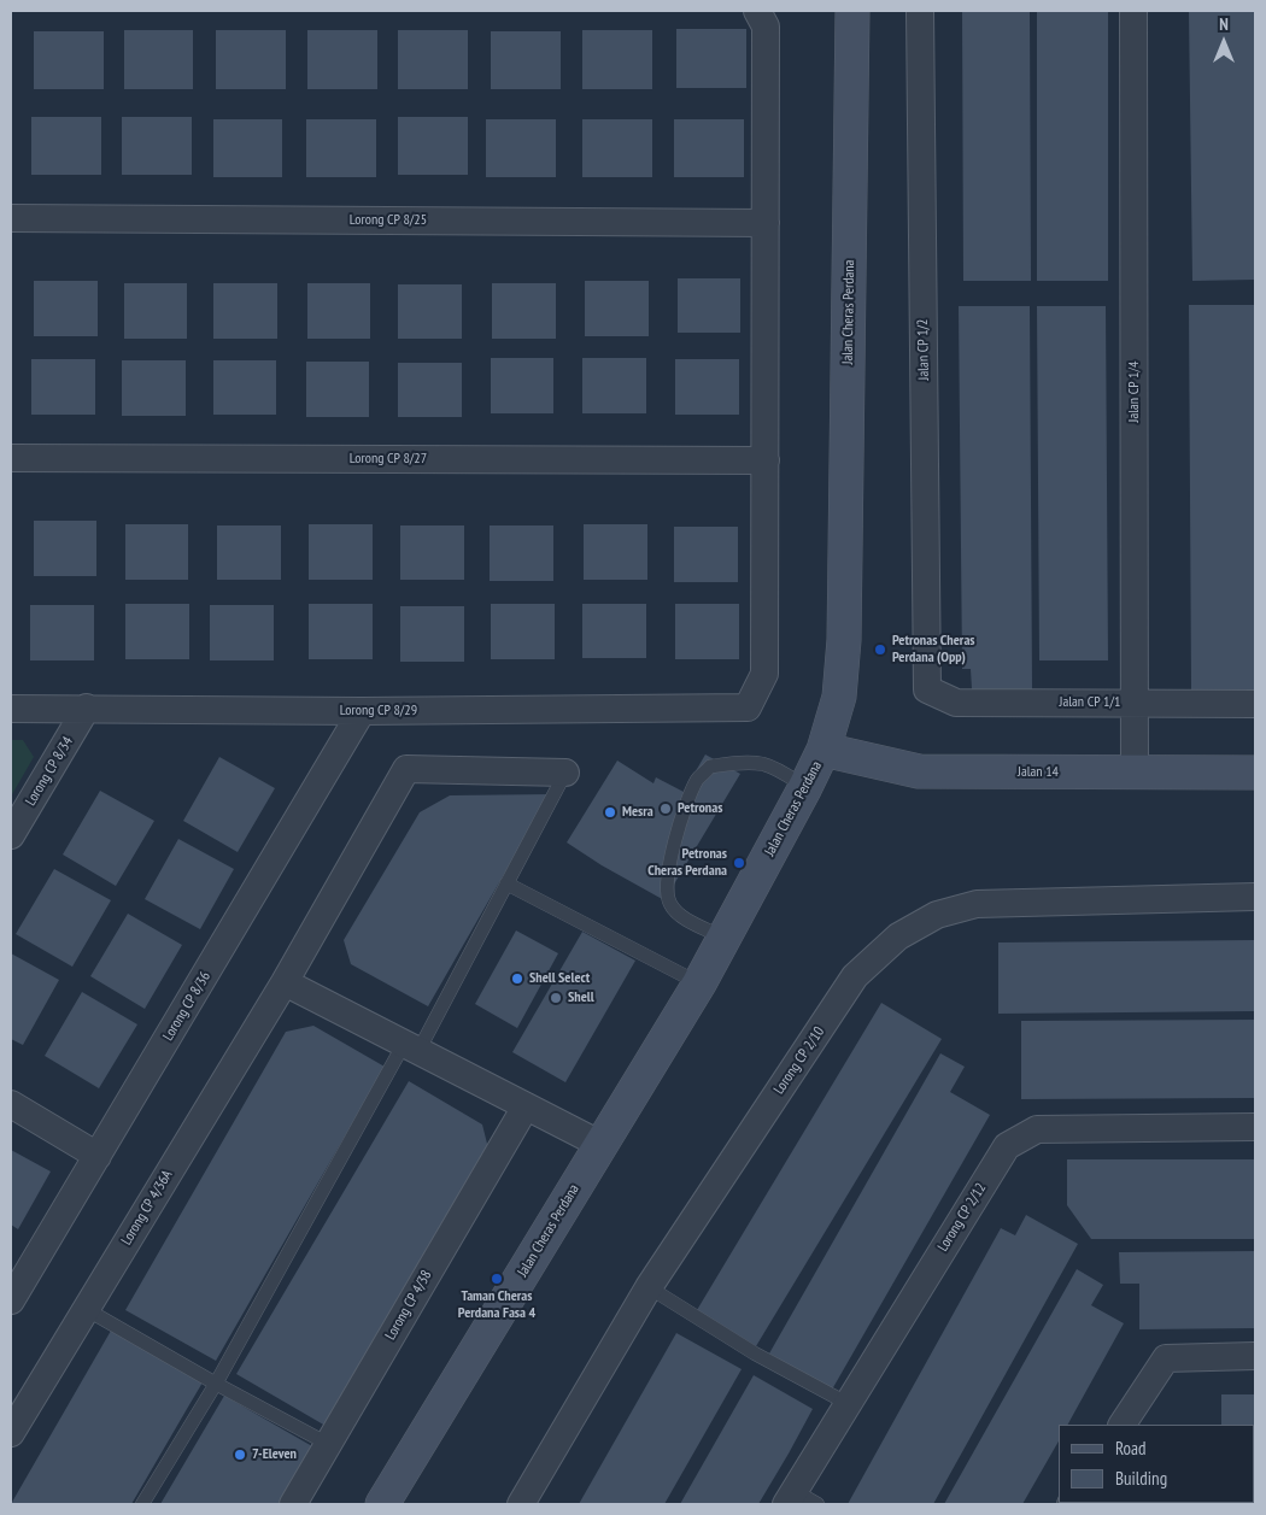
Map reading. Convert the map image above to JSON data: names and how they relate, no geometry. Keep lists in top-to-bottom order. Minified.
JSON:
{"streets":{"street":["Lorong CP 8/25","Jalan Cheras Perdana","Jalan CP 1/2","Jalan CP 1/4","Lorong CP 8/27","Jalan CP 1/1","Lorong CP 8/29","Lorong CP 8/34","Jalan 14","Lorong CP 8/36","Lorong CP 2/10","Lorong CP 4/36A","Lorong CP 2/12","Lorong CP 4/38"]},"crossings":[["Jalan Cheras Perdana","Jalan 14"],["Jalan CP 1/2","Jalan CP 1/1"],["Jalan CP 1/4","Jalan CP 1/1"],["Jalan CP 1/4","Jalan 14"],["Lorong CP 8/27","Lorong CP 8/29"],["Lorong CP 8/29","Lorong CP 8/34"],["Lorong CP 8/29","Lorong CP 8/36"]],"places":["Petronas Cheras Perdana (Opp)","Petronas","Mesra","Petronas Cheras Perdana","Shell Select","Shell","Taman Cheras Perdana Fasa 4","7-Eleven"],"legend":["Road","Building"],"north":"top"}
